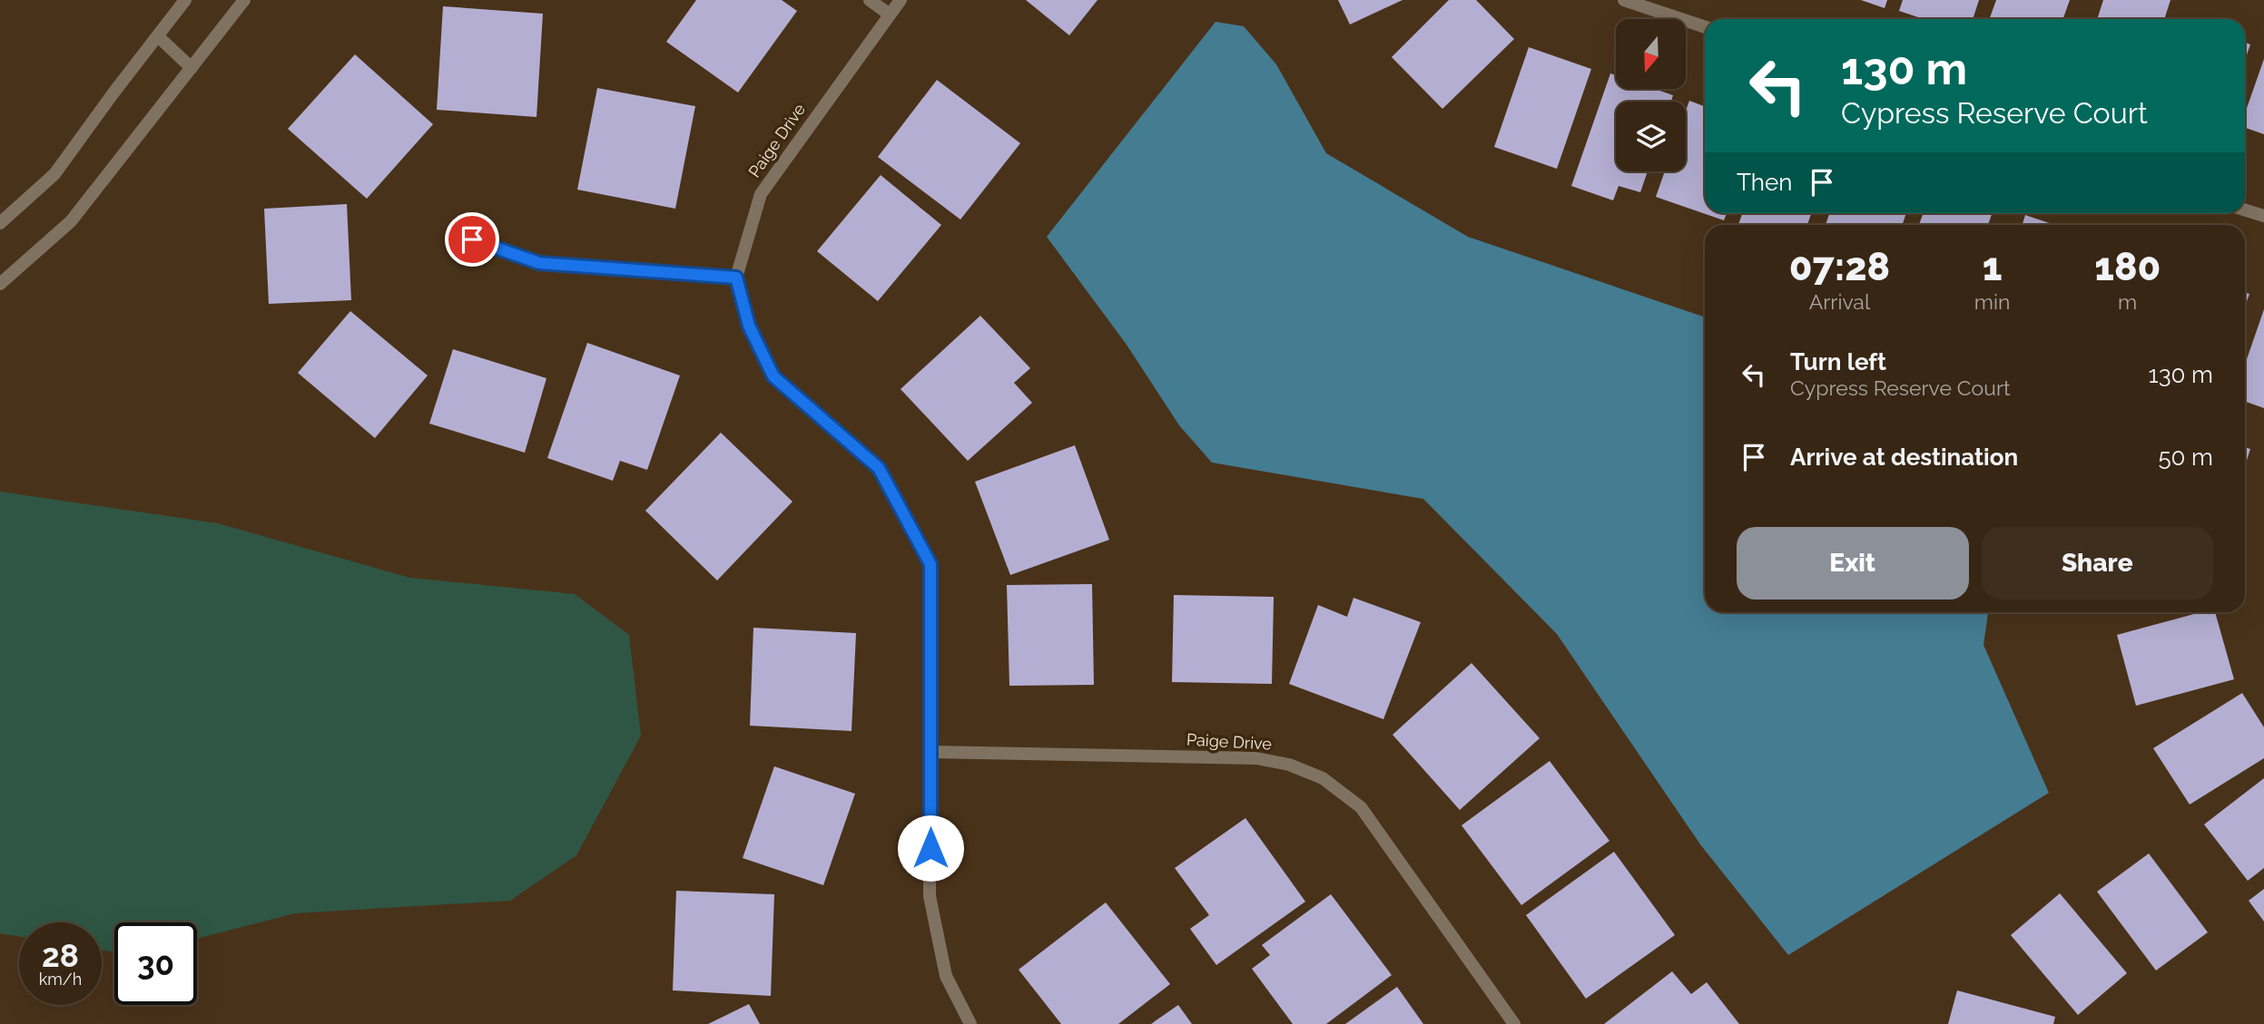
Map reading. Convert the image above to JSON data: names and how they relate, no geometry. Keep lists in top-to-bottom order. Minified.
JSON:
{"streets":{"street":["Paige Drive"]},"north":"bottom","page":{"turn":["130 m","Cypress Reserve Court"],"then":"Then","eta":["07:28","Arrival","1","min","180","m"],"list":[{"name":"Turn left","note":"Cypress Reserve Court","value":"130 m"},{"name":"Arrive at destination","value":"50 m"}],"buttons":["Exit","Share"],"speed":"28 km/h","limit":"30"}}
